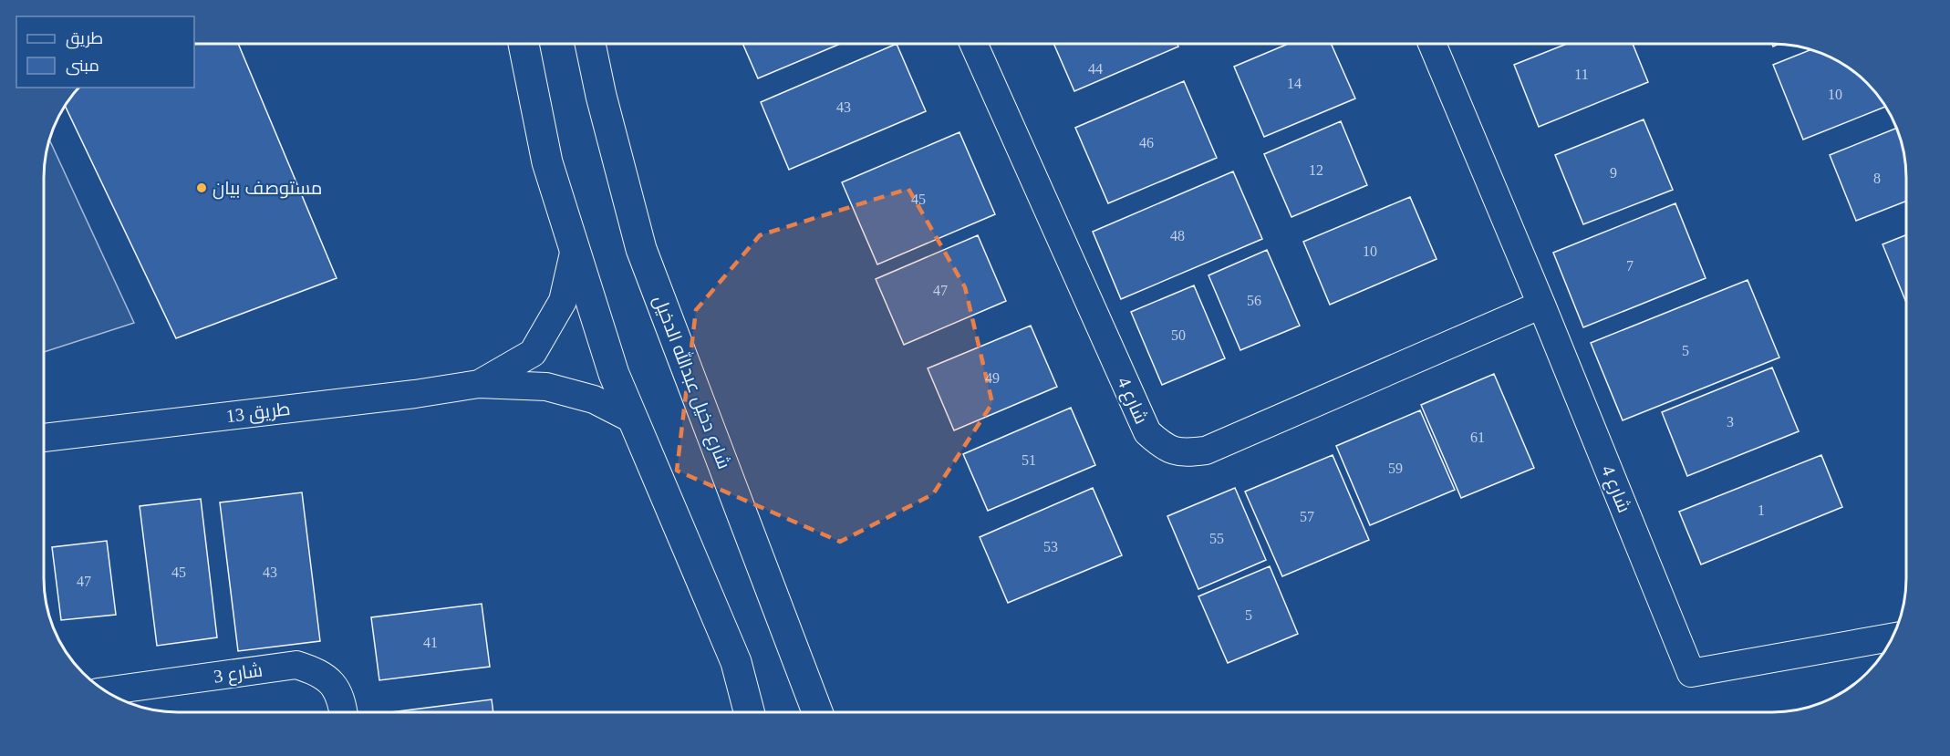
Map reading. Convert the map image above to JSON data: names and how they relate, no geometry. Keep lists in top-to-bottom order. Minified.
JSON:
{"streets":{"street":["شارع دخيل عبدالله الدخيل","شارع 4","طريق 13","شارع 3"]},"places":["مستوصف بيان"],"house_numbers":["44","11","14","10","43","46","12","9","8","45","48","10","7","47","56","50","5","49","3","61","51","59","1","57","55","53","45","43","47","5","41"],"legend":["طريق","مبنى"]}
